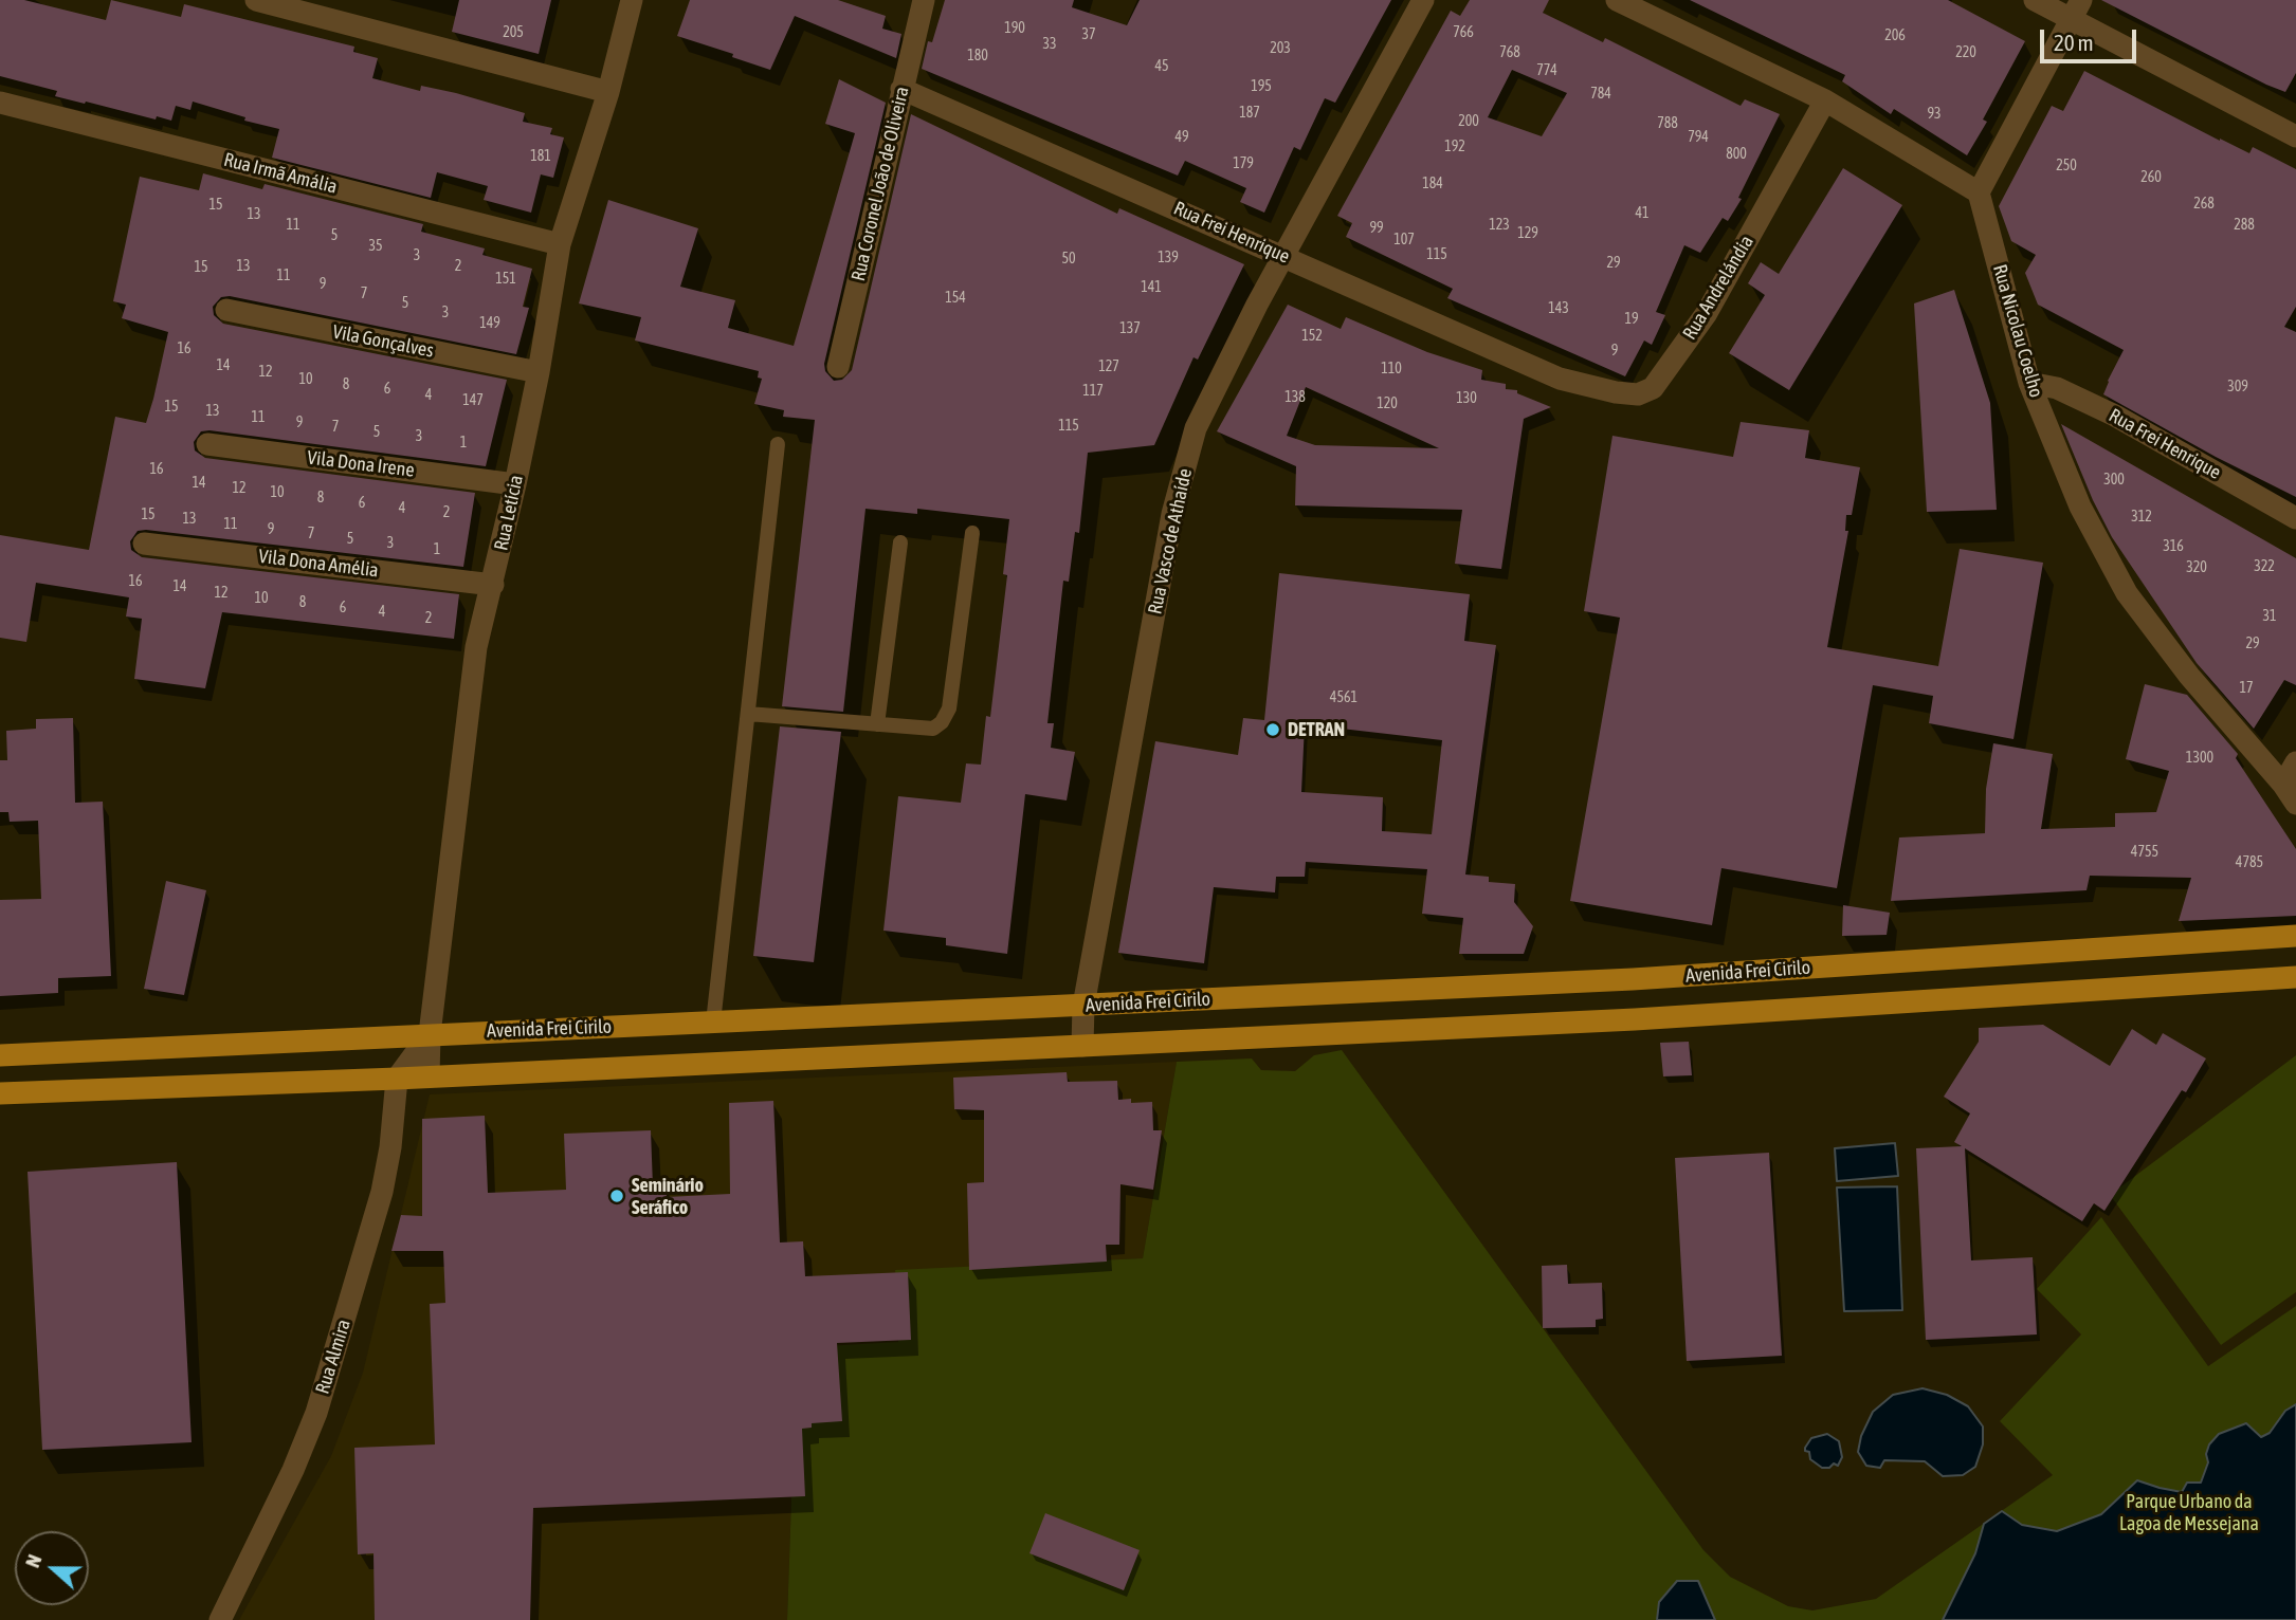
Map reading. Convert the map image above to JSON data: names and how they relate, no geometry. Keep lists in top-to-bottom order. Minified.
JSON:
{"streets":{"main road":["Avenida Frei Cirilo"],"street":["Rua Irmã Amália","Rua Coronel João de Oliveira","Rua Frei Henrique","Rua Andrelándia","Rua Nicolau Coelho","Vila Gonçalves","Vila Dona Irene","Rua Letícia","Rua Vasco de Athaíde","Vila Dona Amélia","Rua Almira"]},"crossings":[["Rua Irmã Amália","Rua Letícia"],["Rua Coronel João de Oliveira","Rua Frei Henrique"],["Rua Frei Henrique","Rua Andrelándia"],["Rua Frei Henrique","Rua Nicolau Coelho"],["Rua Frei Henrique","Rua Vasco de Athaíde"],["Vila Gonçalves","Rua Letícia"],["Vila Dona Irene","Rua Letícia"],["Rua Letícia","Vila Dona Amélia"],["Rua Letícia","Avenida Frei Cirilo"],["Rua Vasco de Athaíde","Avenida Frei Cirilo"]],"parks":["Parque Urbano da Lagoa de Messejana"],"places":["DETRAN","Seminário Seráfico"],"house_numbers":["190","205","766","37","206","33","203","768","220","180","45","774","195","784","187","93","200","788","49","794","192","800","181","179","250","260","184","268","15","41","13","11","123","288","99","129","5","107","35","115","3","139","50","29","13","2","15","11","151","9","141","7","154","5","143","3","19","149","137","152","16","9","14","127","110","12","10","8","309","6","117","4","138","130","147","120","15","13","11","9","115","7","5","3","1","16","300","14","12","10","8","6","4","2","15","312","13","11","9","7","5","3","316","1","322","320","16","14","12","10","8","6","4","31","2","29","17","4561","1300","4755","4785"],"scale_bar":"20 m","north":"left"}
